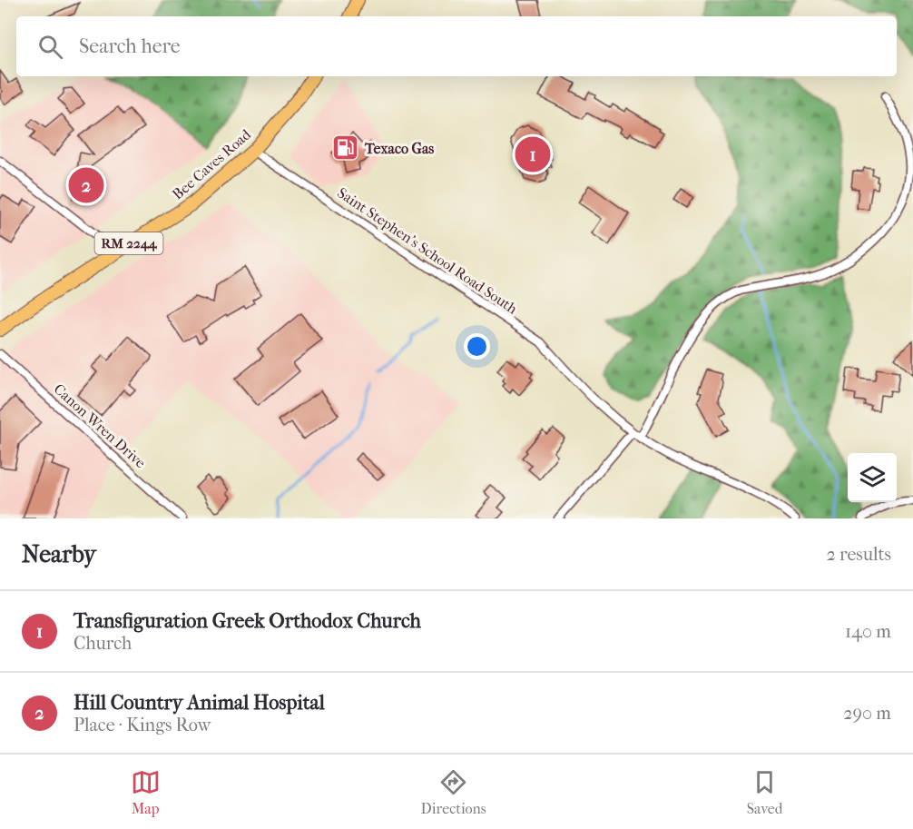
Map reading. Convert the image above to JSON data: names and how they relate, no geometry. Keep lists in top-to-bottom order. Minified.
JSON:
{"streets":{"main road":["Bee Caves Road","RM 2244"],"street":["Saint Stephen's School Road South","Canon Wren Drive"]},"crossings":[["Bee Caves Road","Saint Stephen's School Road South"]],"places":{"fuel station":["Texaco Gas"]},"page":{"search":"Search here","pins":["1","2"],"heading":["Nearby","2 results"],"list":[{"mark":"1","name":"Transfiguration Greek Orthodox Church","note":"Church","value":"140 m"},{"mark":"2","name":"Hill Country Animal Hospital","note":"Place · Kings Row","value":"290 m"}],"nav":["Map","Directions","Saved"]}}
